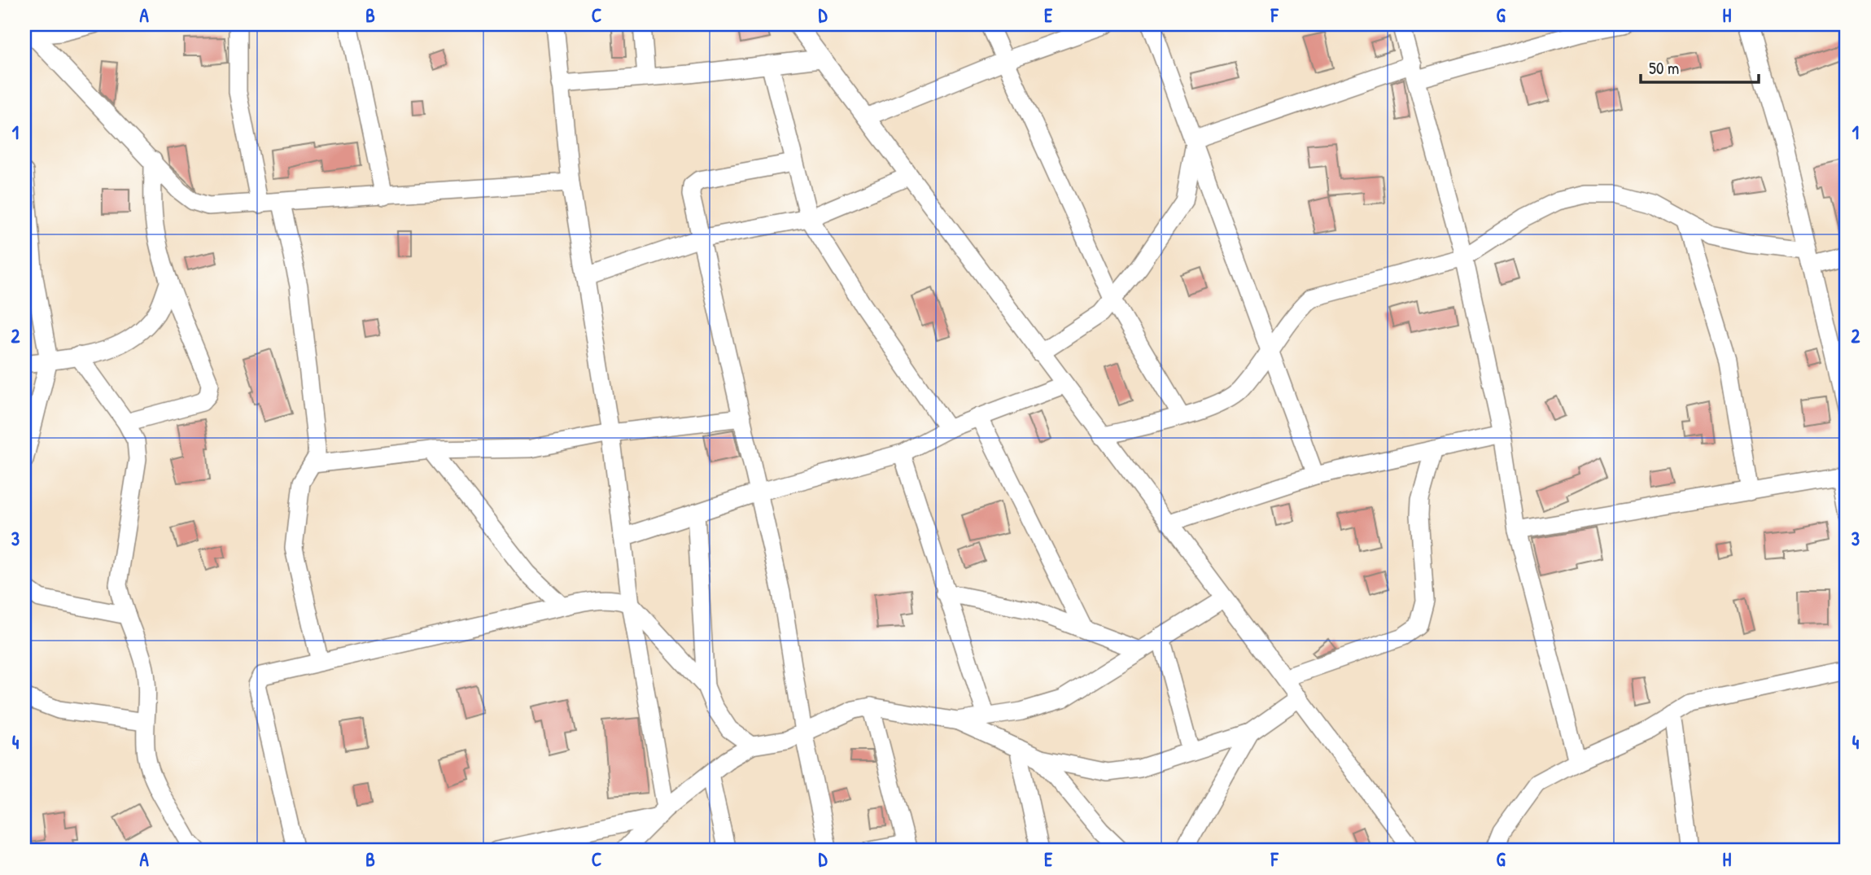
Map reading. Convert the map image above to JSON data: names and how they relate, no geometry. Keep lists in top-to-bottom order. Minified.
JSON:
{"scale_bar":"50 m","grid":{"columns":["A","B","C","D","E","F","G","H"],"rows":["1","2","3","4"]}}
